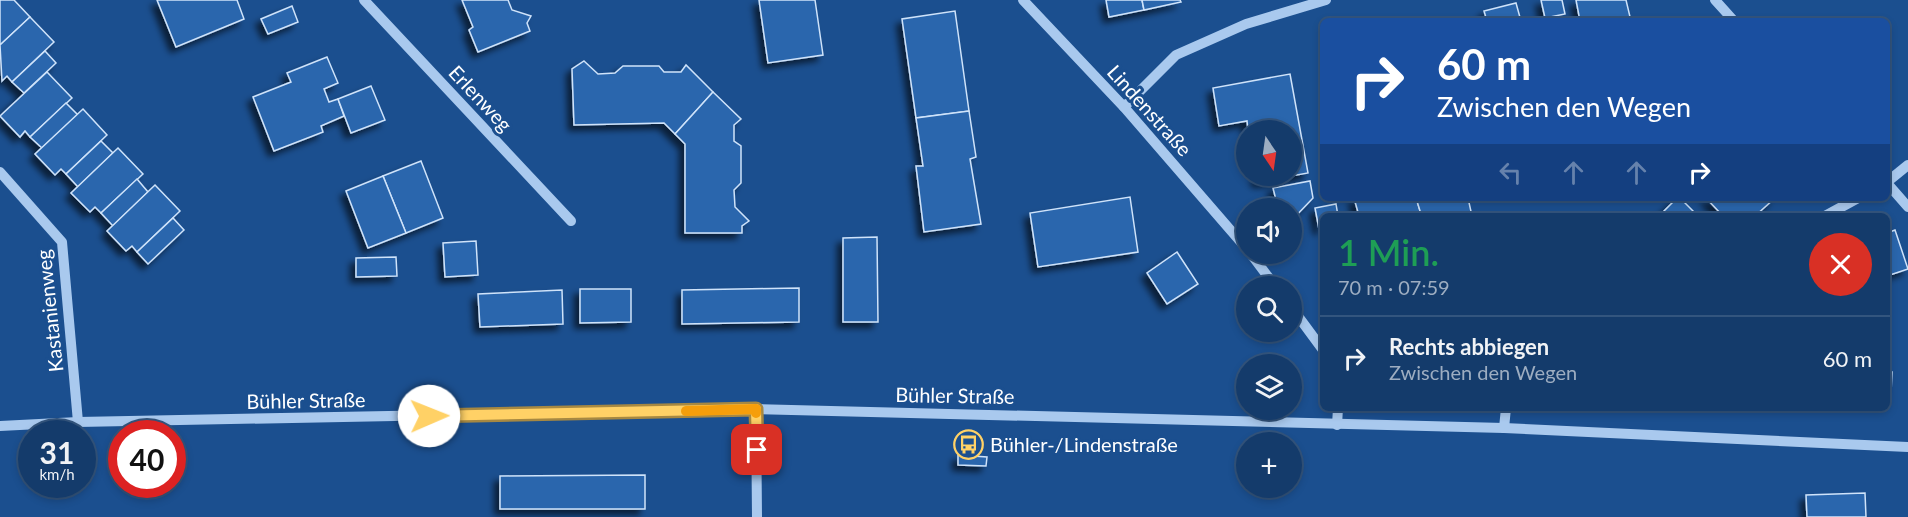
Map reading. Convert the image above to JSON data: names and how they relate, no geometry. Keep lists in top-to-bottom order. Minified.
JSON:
{"streets":{"street":["Erlenweg","Lindenstraße","Kastanienweg","Bühler Straße"]},"places":{"bus stop":["Bühler-/Lindenstraße"]},"north":"bottom","page":{"turn":["60 m","Zwischen den Wegen"],"map_buttons":"+","heading":["1 Min.","70 m · 07:59"],"list":[{"name":"Rechts abbiegen","note":"Zwischen den Wegen","value":"60 m"}],"speed":"31 km/h","limit":"40"}}
